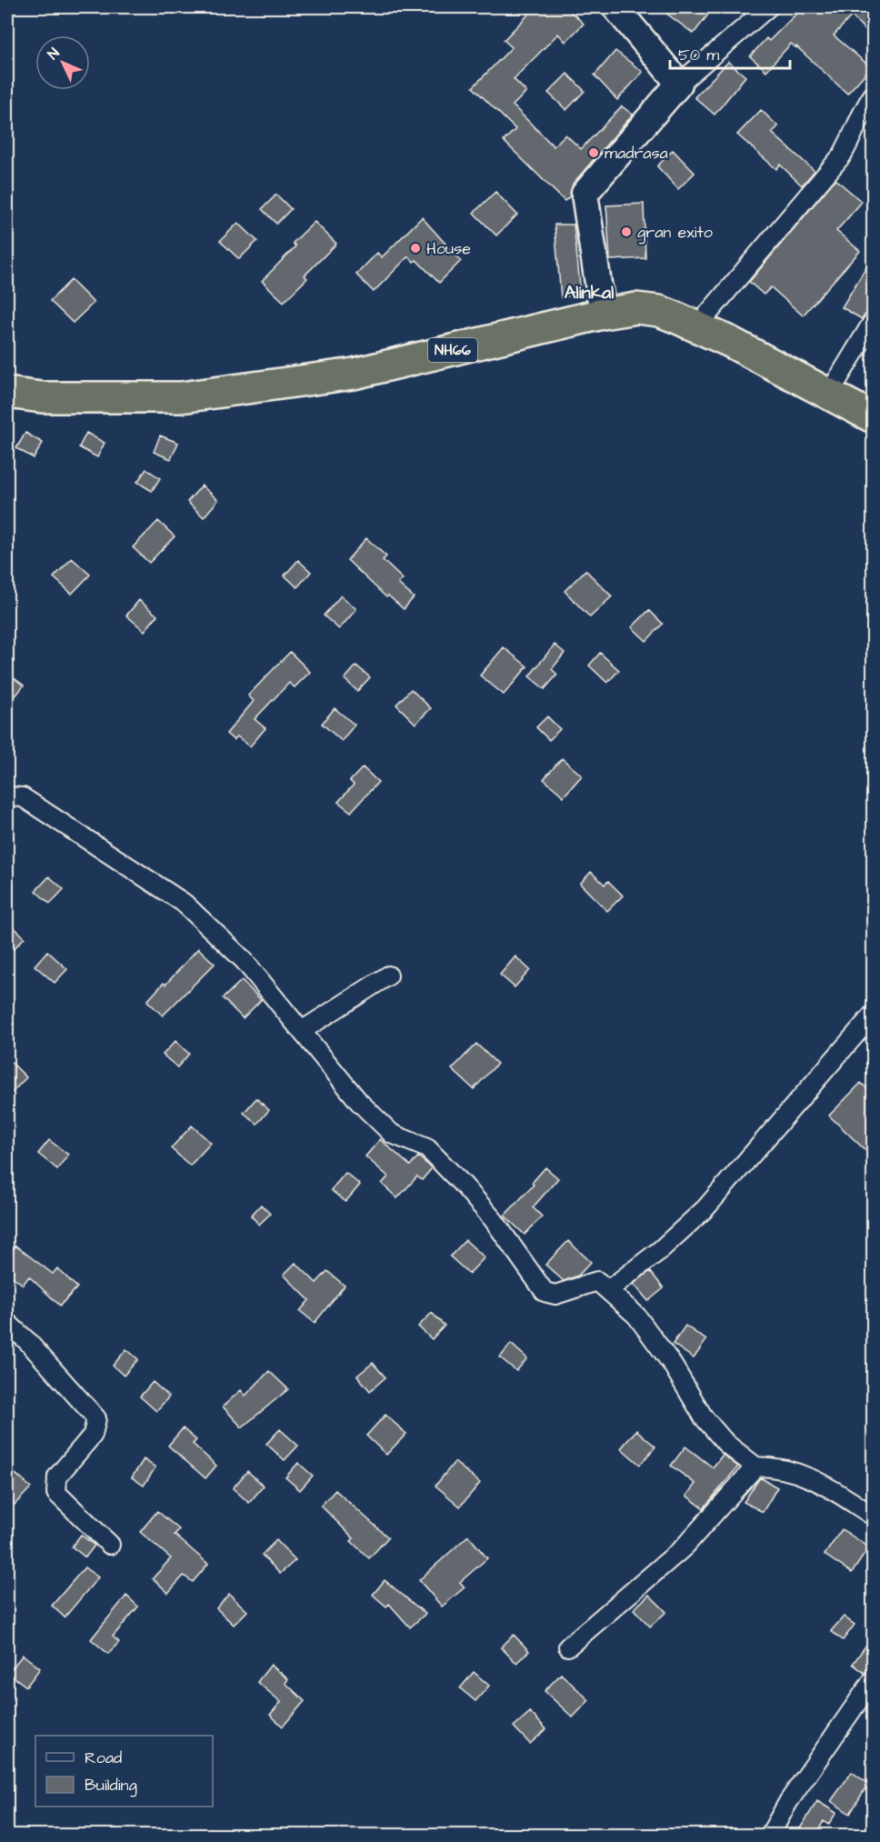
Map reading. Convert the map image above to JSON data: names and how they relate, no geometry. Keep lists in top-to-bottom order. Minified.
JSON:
{"streets":{"highway":["NH66"]},"districts":["Alinkal"],"places":["madrasa","gran exito","House"],"legend":["Road","Building"],"scale_bar":"50 m","north":"top left"}
